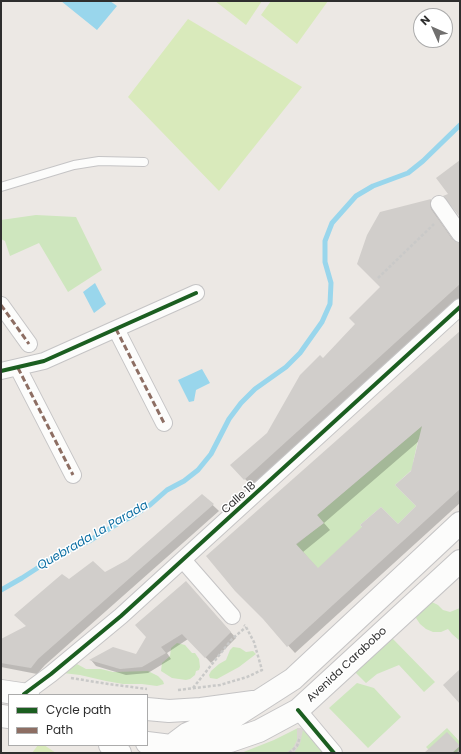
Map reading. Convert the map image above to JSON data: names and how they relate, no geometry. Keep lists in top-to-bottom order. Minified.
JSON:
{"streets":{"main road":["Avenida Carabobo"],"street":["Calle 18"]},"water":["Quebrada La Parada"],"legend":["Cycle path","Path"],"north":"top left"}
